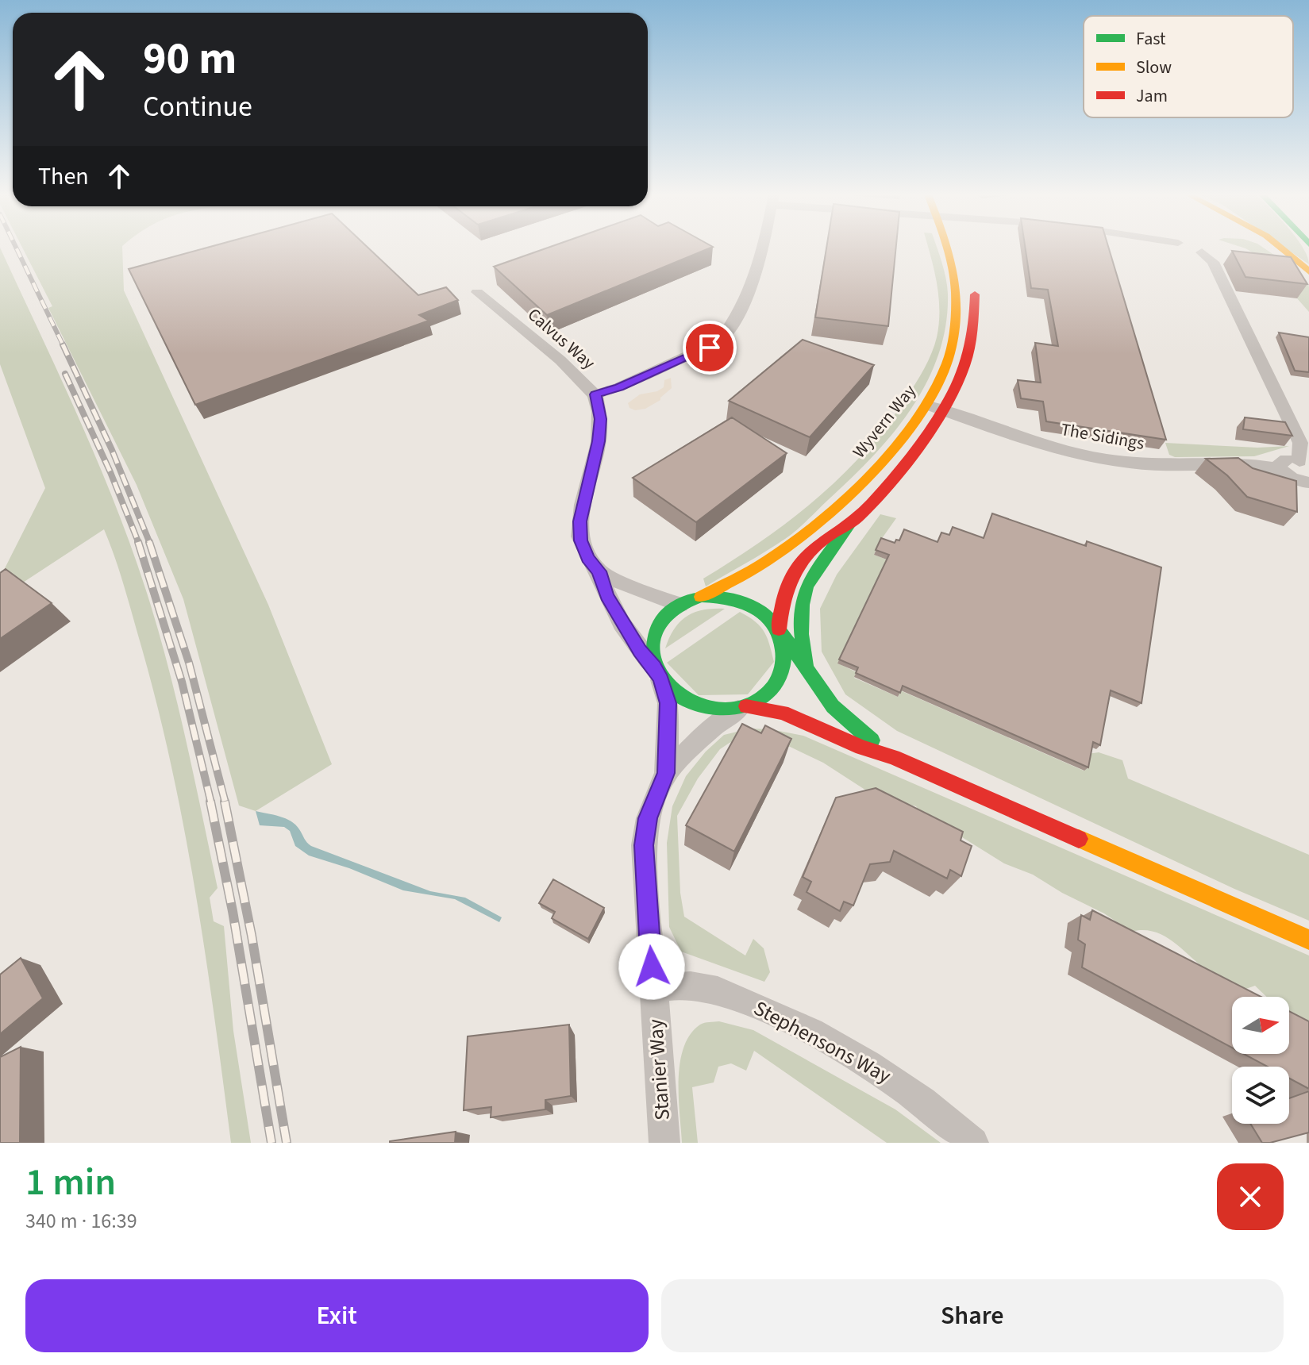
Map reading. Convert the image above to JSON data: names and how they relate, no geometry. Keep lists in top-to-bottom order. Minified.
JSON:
{"streets":{"main road":["Wyvern Way"],"street":["Calvus Way","The Sidings","Stephensons Way","Stanier Way"]},"crossings":[["Calvus Way","Wyvern Way"],["Calvus Way","Stanier Way"],["Wyvern Way","The Sidings"],["Wyvern Way","Stanier Way"],["Stephensons Way","Stanier Way"]],"legend":["Fast","Slow","Jam"],"north":"right","page":{"turn":["90 m","Continue"],"then":"Then","heading":["1 min","340 m · 16:39"],"buttons":["Exit","Share"]}}
